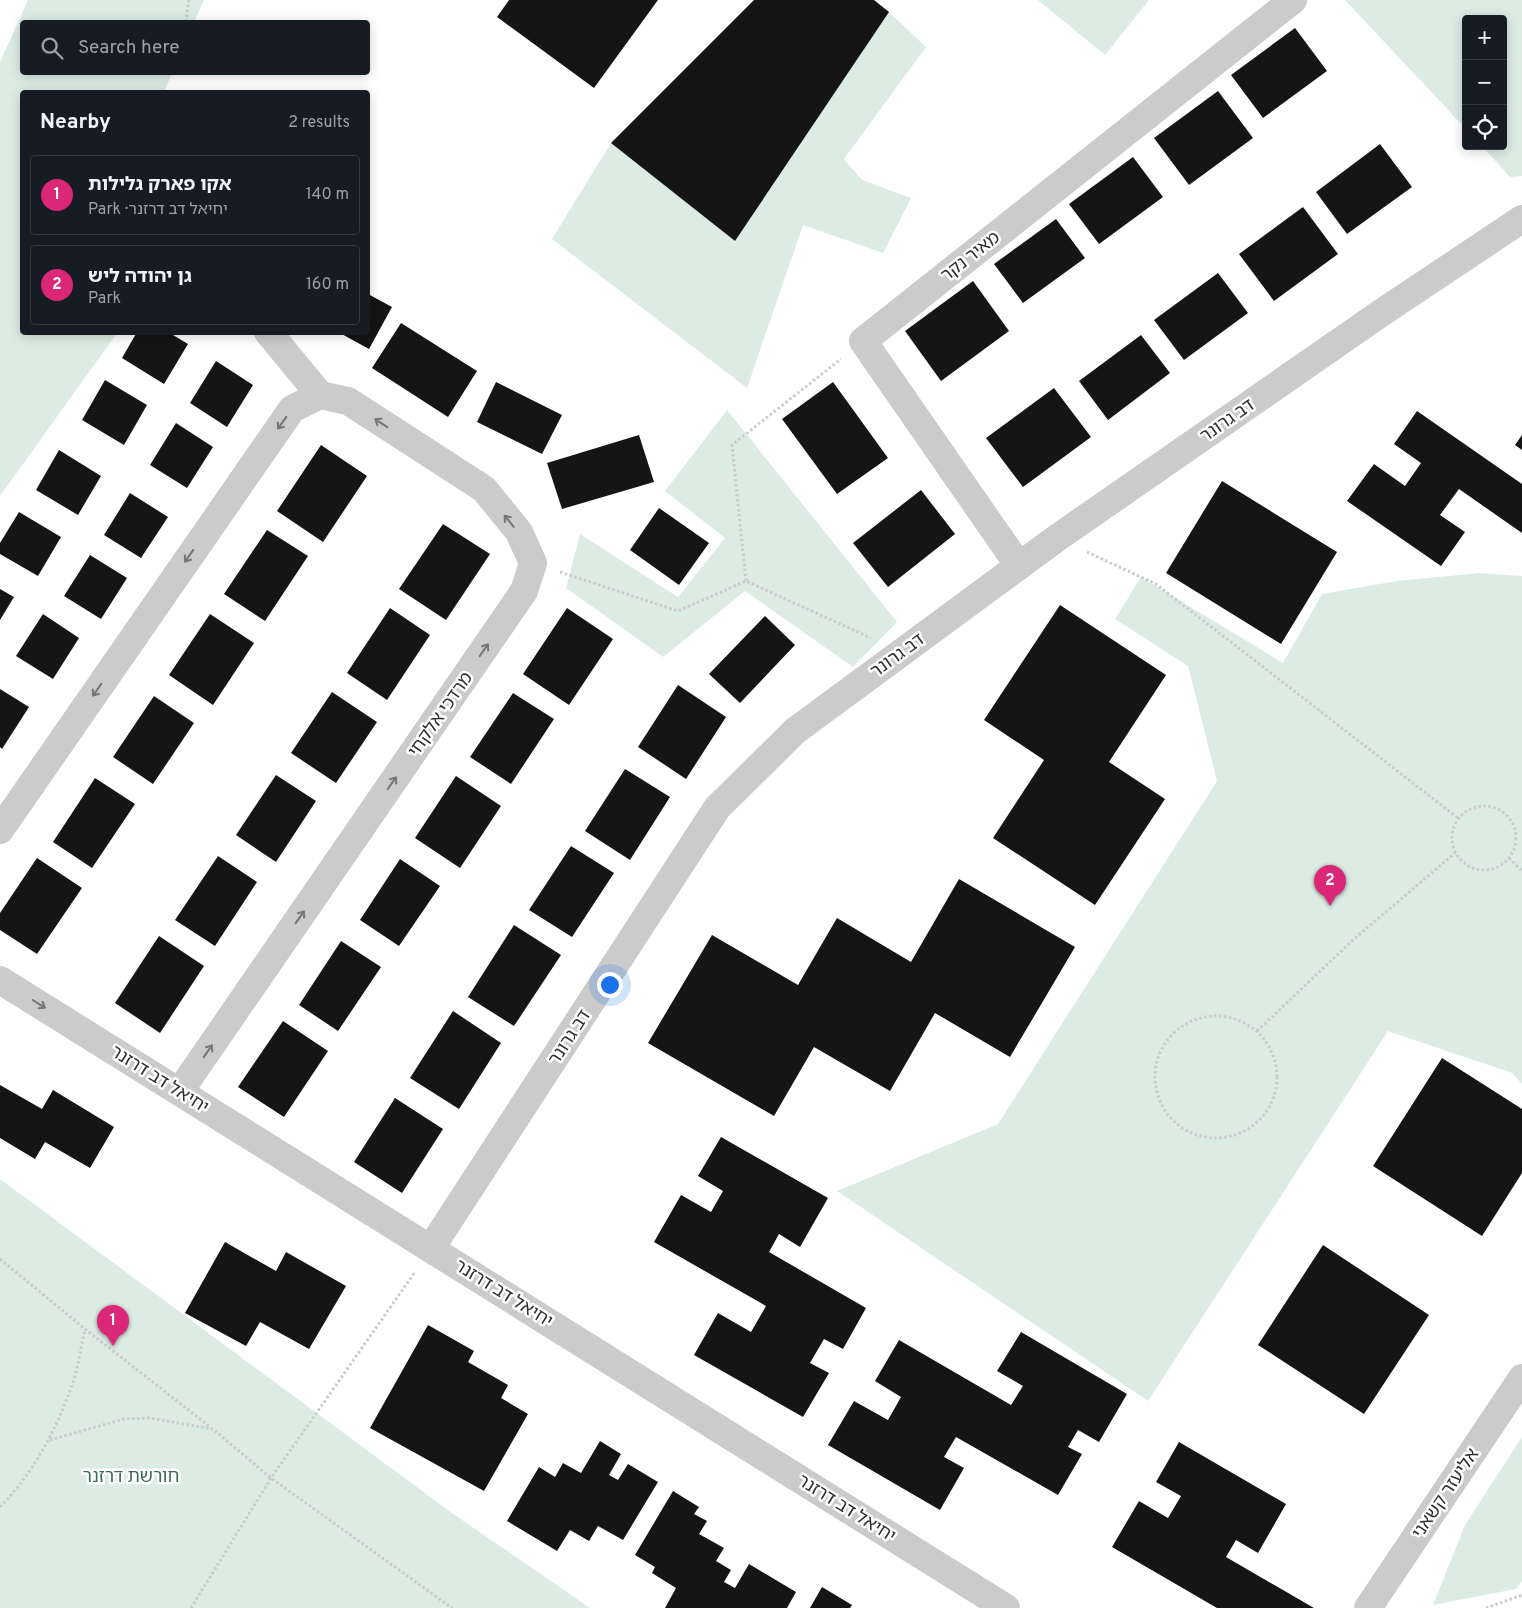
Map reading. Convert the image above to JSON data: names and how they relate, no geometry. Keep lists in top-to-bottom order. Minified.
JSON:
{"streets":{"street":["מאיר נקר","דב גרונר","מרדכי אלקחי","יחיאל דב דרזנר","אליעזר קשאני"]},"crossings":[["דב גרונר","יחיאל דב דרזנר"],["מרדכי אלקחי","יחיאל דב דרזנר"]],"one_way":["מרדכי אלקחי"],"parks":["חורשת דרזנר"],"page":{"map_buttons":["+","−"],"search":"Search here","heading":["Nearby","2 results"],"list":[{"mark":"1","name":"אקו פארק גלילות","note":"Park · יחיאל דב דרזנר","value":"140 m"},{"mark":"2","name":"גן יהודה ליש","note":"Park","value":"160 m"}],"pins":["2","1"]}}
